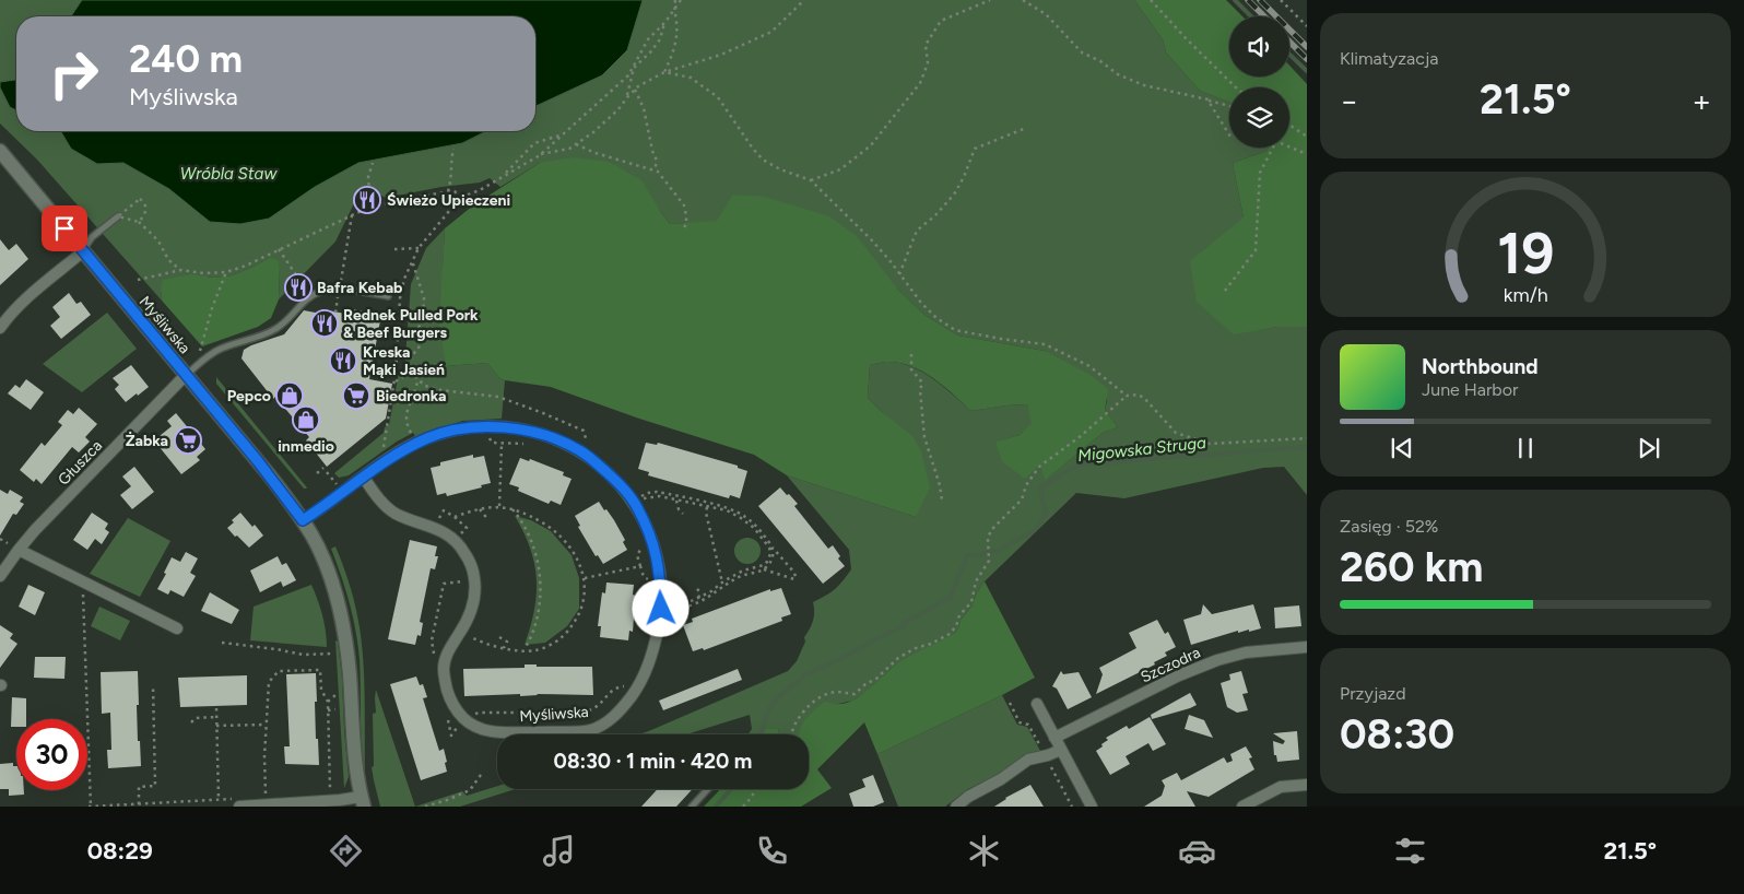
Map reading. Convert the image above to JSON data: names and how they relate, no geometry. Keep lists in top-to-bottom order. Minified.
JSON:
{"streets":{"street":["Myśliwska","Głuszca","Szczodra"]},"crossings":[["Myśliwska","Głuszca"]],"water":["Wróbla Staw","Migowska Struga"],"places":{"restaurant":["Świeżo Upieczeni","Bafra Kebab","Rednek Pulled Pork & Beef Burgers","Kreska Mąki Jasień"],"shop":["Pepco","inmedio"],"supermarket":["Biedronka","Żabka"]},"page":{"tile":["Klimatyzacja",["Zasięg · 52%","260 km"],["Przyjazd","08:30"]],"turn":["240 m","Myśliwska"],"heat":["−","21.5°","+"],"song":["Northbound","June Harbor"],"limit":"30","trip":"08:30 · 1 min · 420 m","tabs":["08:29","21.5°"],"gauge":["19","km/h"]}}
